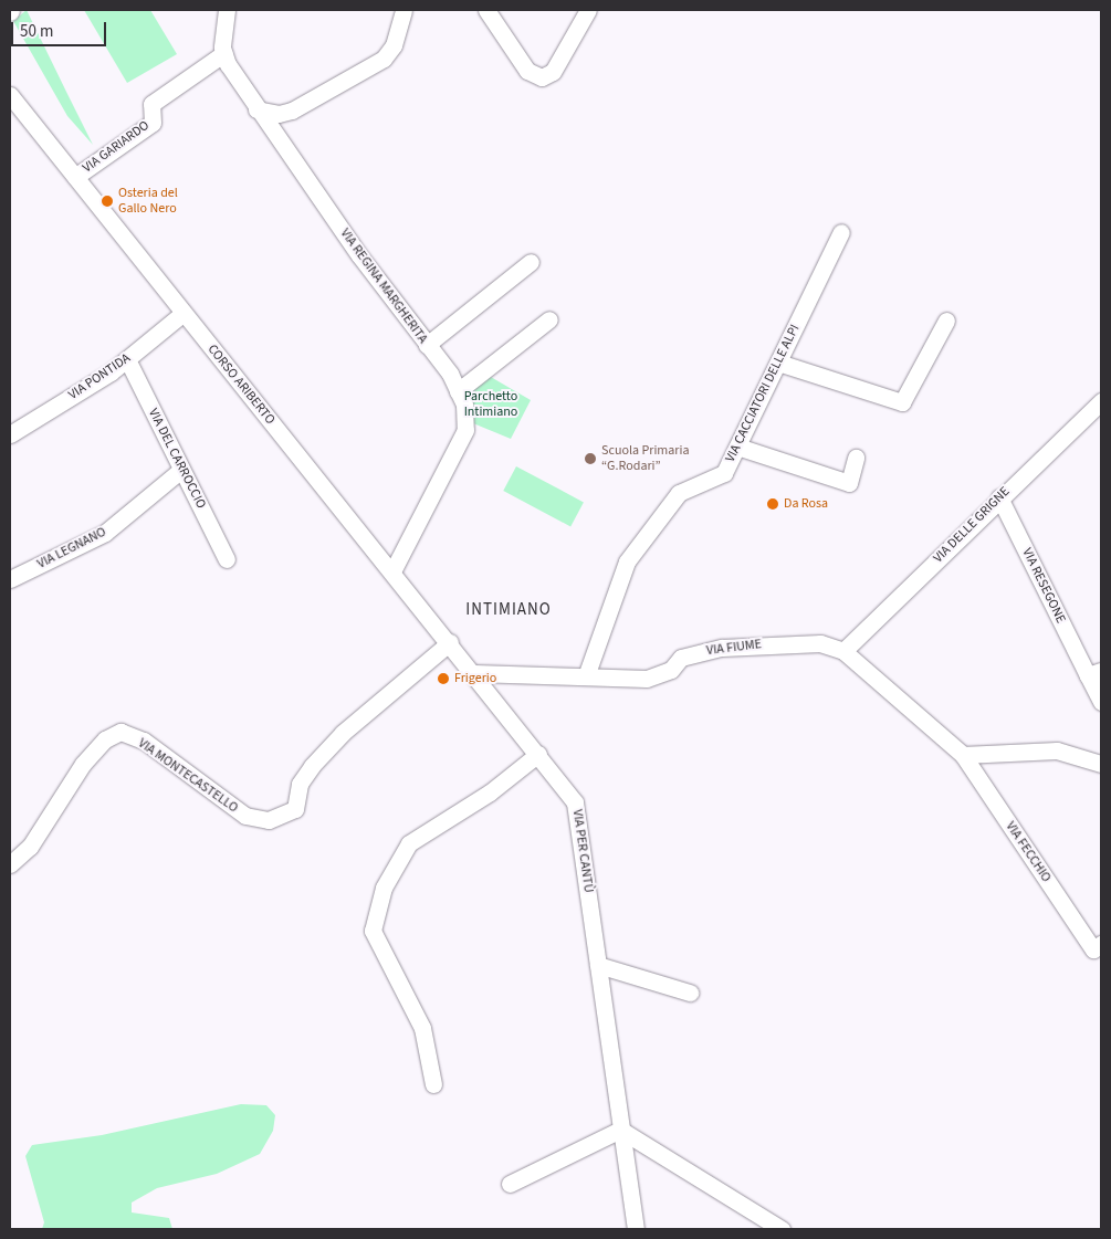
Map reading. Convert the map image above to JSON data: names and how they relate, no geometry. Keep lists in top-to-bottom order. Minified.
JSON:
{"streets":{"street":["VIA GARIARDO","VIA REGINA MARGHERITA","VIA PONTIDA","CORSO ARIBERTO","VIA CACCIATORI DELLE ALPI","VIA DEL CARROCCIO","VIA DELLE GRIGNE","VIA LEGNANO","VIA RESEGONE","VIA FIUME","VIA MONTECASTELLO","VIA PER CANTÙ","VIA FECCHIO"]},"crossings":[["VIA GARIARDO","VIA REGINA MARGHERITA"],["VIA GARIARDO","CORSO ARIBERTO"],["VIA REGINA MARGHERITA","CORSO ARIBERTO"],["VIA PONTIDA","CORSO ARIBERTO"],["VIA PONTIDA","VIA DEL CARROCCIO"],["CORSO ARIBERTO","VIA FIUME"],["CORSO ARIBERTO","VIA MONTECASTELLO"],["CORSO ARIBERTO","VIA PER CANTÙ"],["VIA CACCIATORI DELLE ALPI","VIA FIUME"],["VIA DEL CARROCCIO","VIA LEGNANO"],["VIA DELLE GRIGNE","VIA RESEGONE"],["VIA DELLE GRIGNE","VIA FIUME"],["VIA FIUME","VIA PER CANTÙ"],["VIA FIUME","VIA FECCHIO"]],"districts":["INTIMIANO"],"parks":["Parchetto Intimiano"],"places":["Osteria del Gallo Nero","Scuola Primaria “G.Rodari”","Da Rosa","Frigerio"],"scale_bar":"50 m"}
